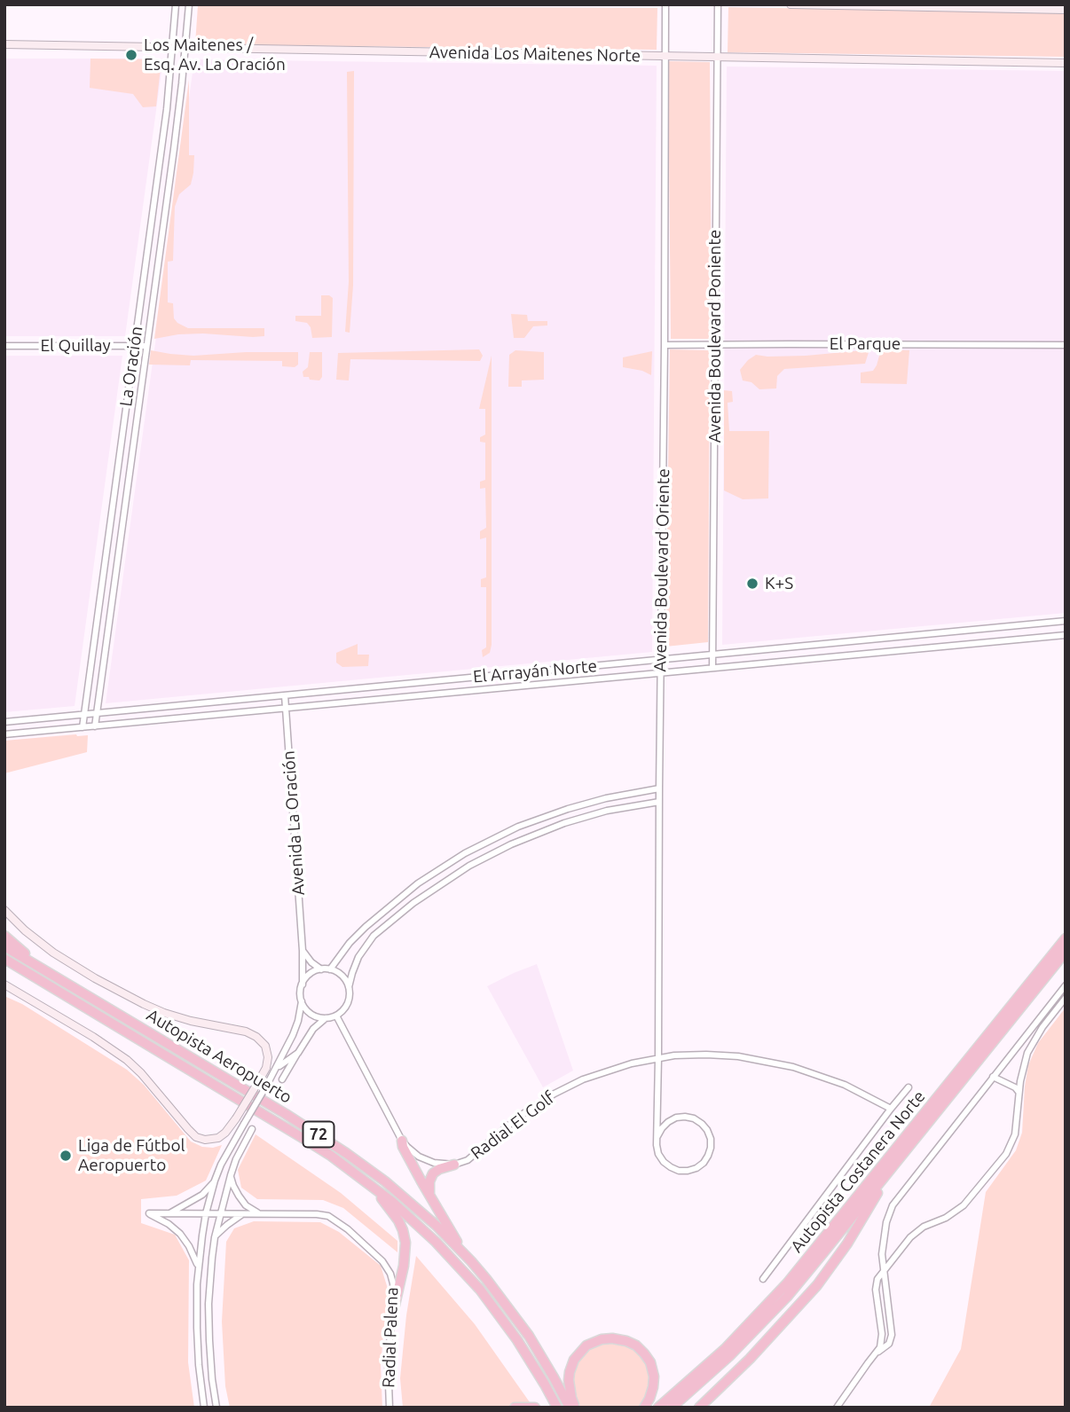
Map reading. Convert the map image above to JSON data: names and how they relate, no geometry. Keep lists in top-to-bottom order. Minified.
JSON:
{"streets":{"highway":["Autopista Aeropuerto","72","Autopista Costanera Norte"],"street":["Avenida Los Maitenes Norte","Avenida Boulevard Poniente","El Parque","El Quillay","La Oración","Avenida Boulevard Oriente","El Arrayán Norte","Avenida La Oración","Radial El Golf","Radial Palena"]},"crossings":[["Avenida Los Maitenes Norte","Avenida Boulevard Poniente"],["Avenida Los Maitenes Norte","La Oración"],["Avenida Los Maitenes Norte","Avenida Boulevard Oriente"],["Avenida Boulevard Poniente","El Parque"],["Avenida Boulevard Poniente","El Arrayán Norte"],["El Parque","Avenida Boulevard Oriente"],["El Quillay","La Oración"],["La Oración","El Arrayán Norte"],["Avenida Boulevard Oriente","El Arrayán Norte"],["Avenida Boulevard Oriente","Radial El Golf"],["El Arrayán Norte","Avenida La Oración"]],"places":["Los Maitenes / Esq. Av. La Oración","K+S","Liga de Fútbol Aeropuerto"]}
